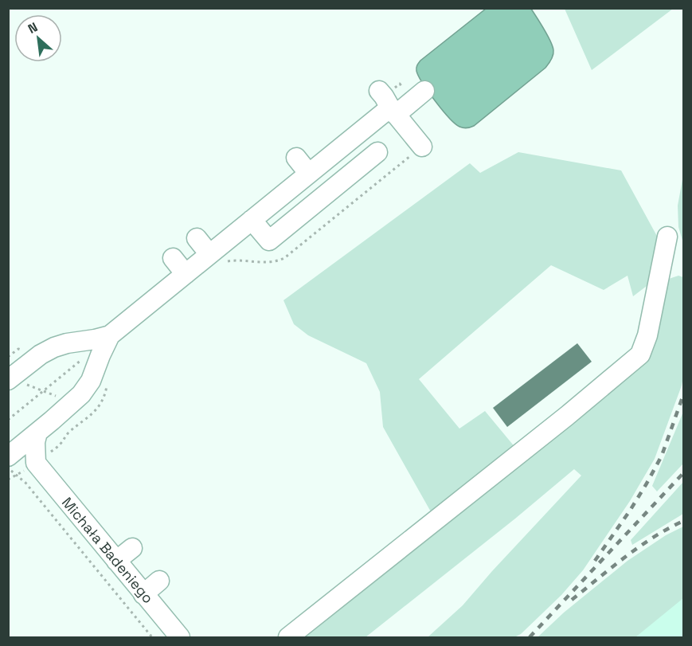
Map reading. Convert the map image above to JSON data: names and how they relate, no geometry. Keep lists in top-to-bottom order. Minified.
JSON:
{"streets":{"lane":["Michała Badeniego"]},"north":"top left"}
